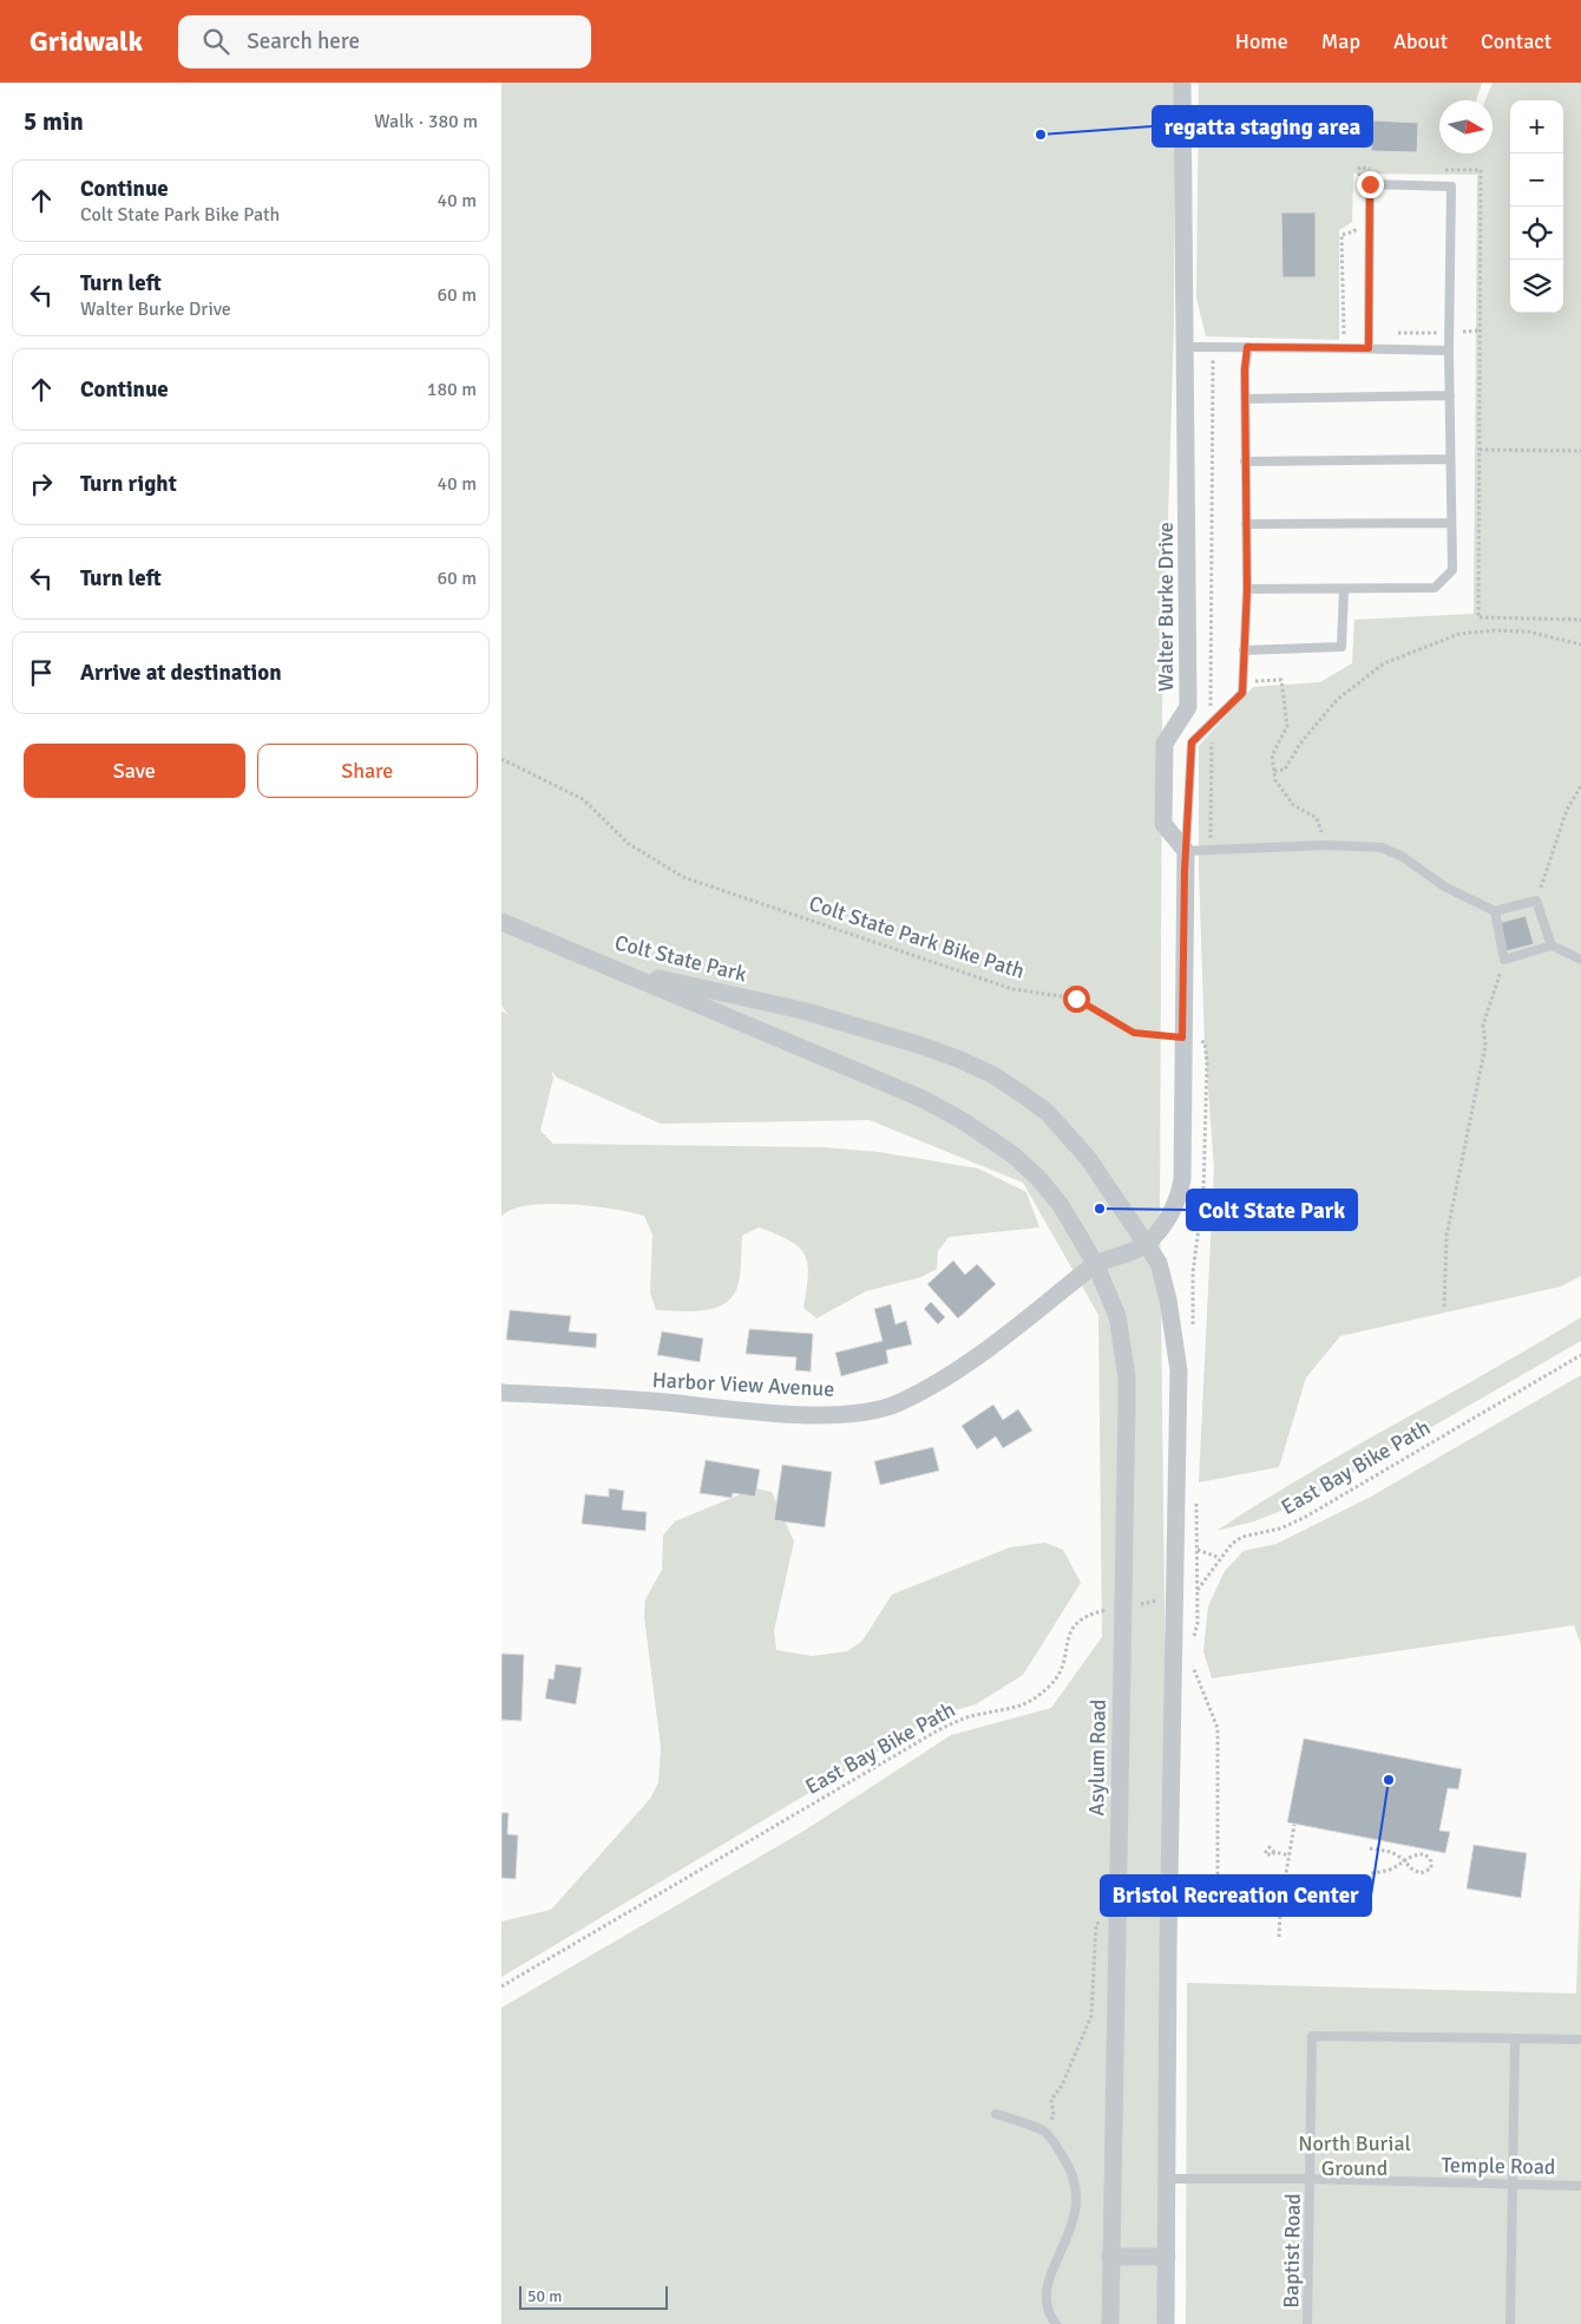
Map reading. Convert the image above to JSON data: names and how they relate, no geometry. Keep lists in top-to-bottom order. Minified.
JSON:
{"streets":{"street":["Walter Burke Drive","Colt State Park","Harbor View Avenue","Asylum Road"],"lane":["Temple Road","Baptist Road"],"path":["Colt State Park Bike Path","East Bay Bike Path"]},"crossings":[["Colt State Park","Harbor View Avenue"],["Colt State Park","East Bay Bike Path"],["Colt State Park","Asylum Road"],["Harbor View Avenue","Asylum Road"],["East Bay Bike Path","Asylum Road"],["Temple Road","Baptist Road"]],"parks":["North Burial Ground"],"places":["regatta staging area","Colt State Park","Bristol Recreation Center"],"scale_bar":"50 m","north":"right","page":{"header":"Gridwalk","search":"Search here","nav":["Home","Map","About","Contact"],"heading":["5 min","Walk · 380 m"],"map_buttons":["+","−"],"list":[["Continue","Colt State Park Bike Path","40 m"],["Turn left","Walter Burke Drive","60 m"],["Continue","180 m"],["Turn right","40 m"],["Turn left","60 m"],"Arrive at destination"],"buttons":["Save","Share"],"scale":"50 m"}}
